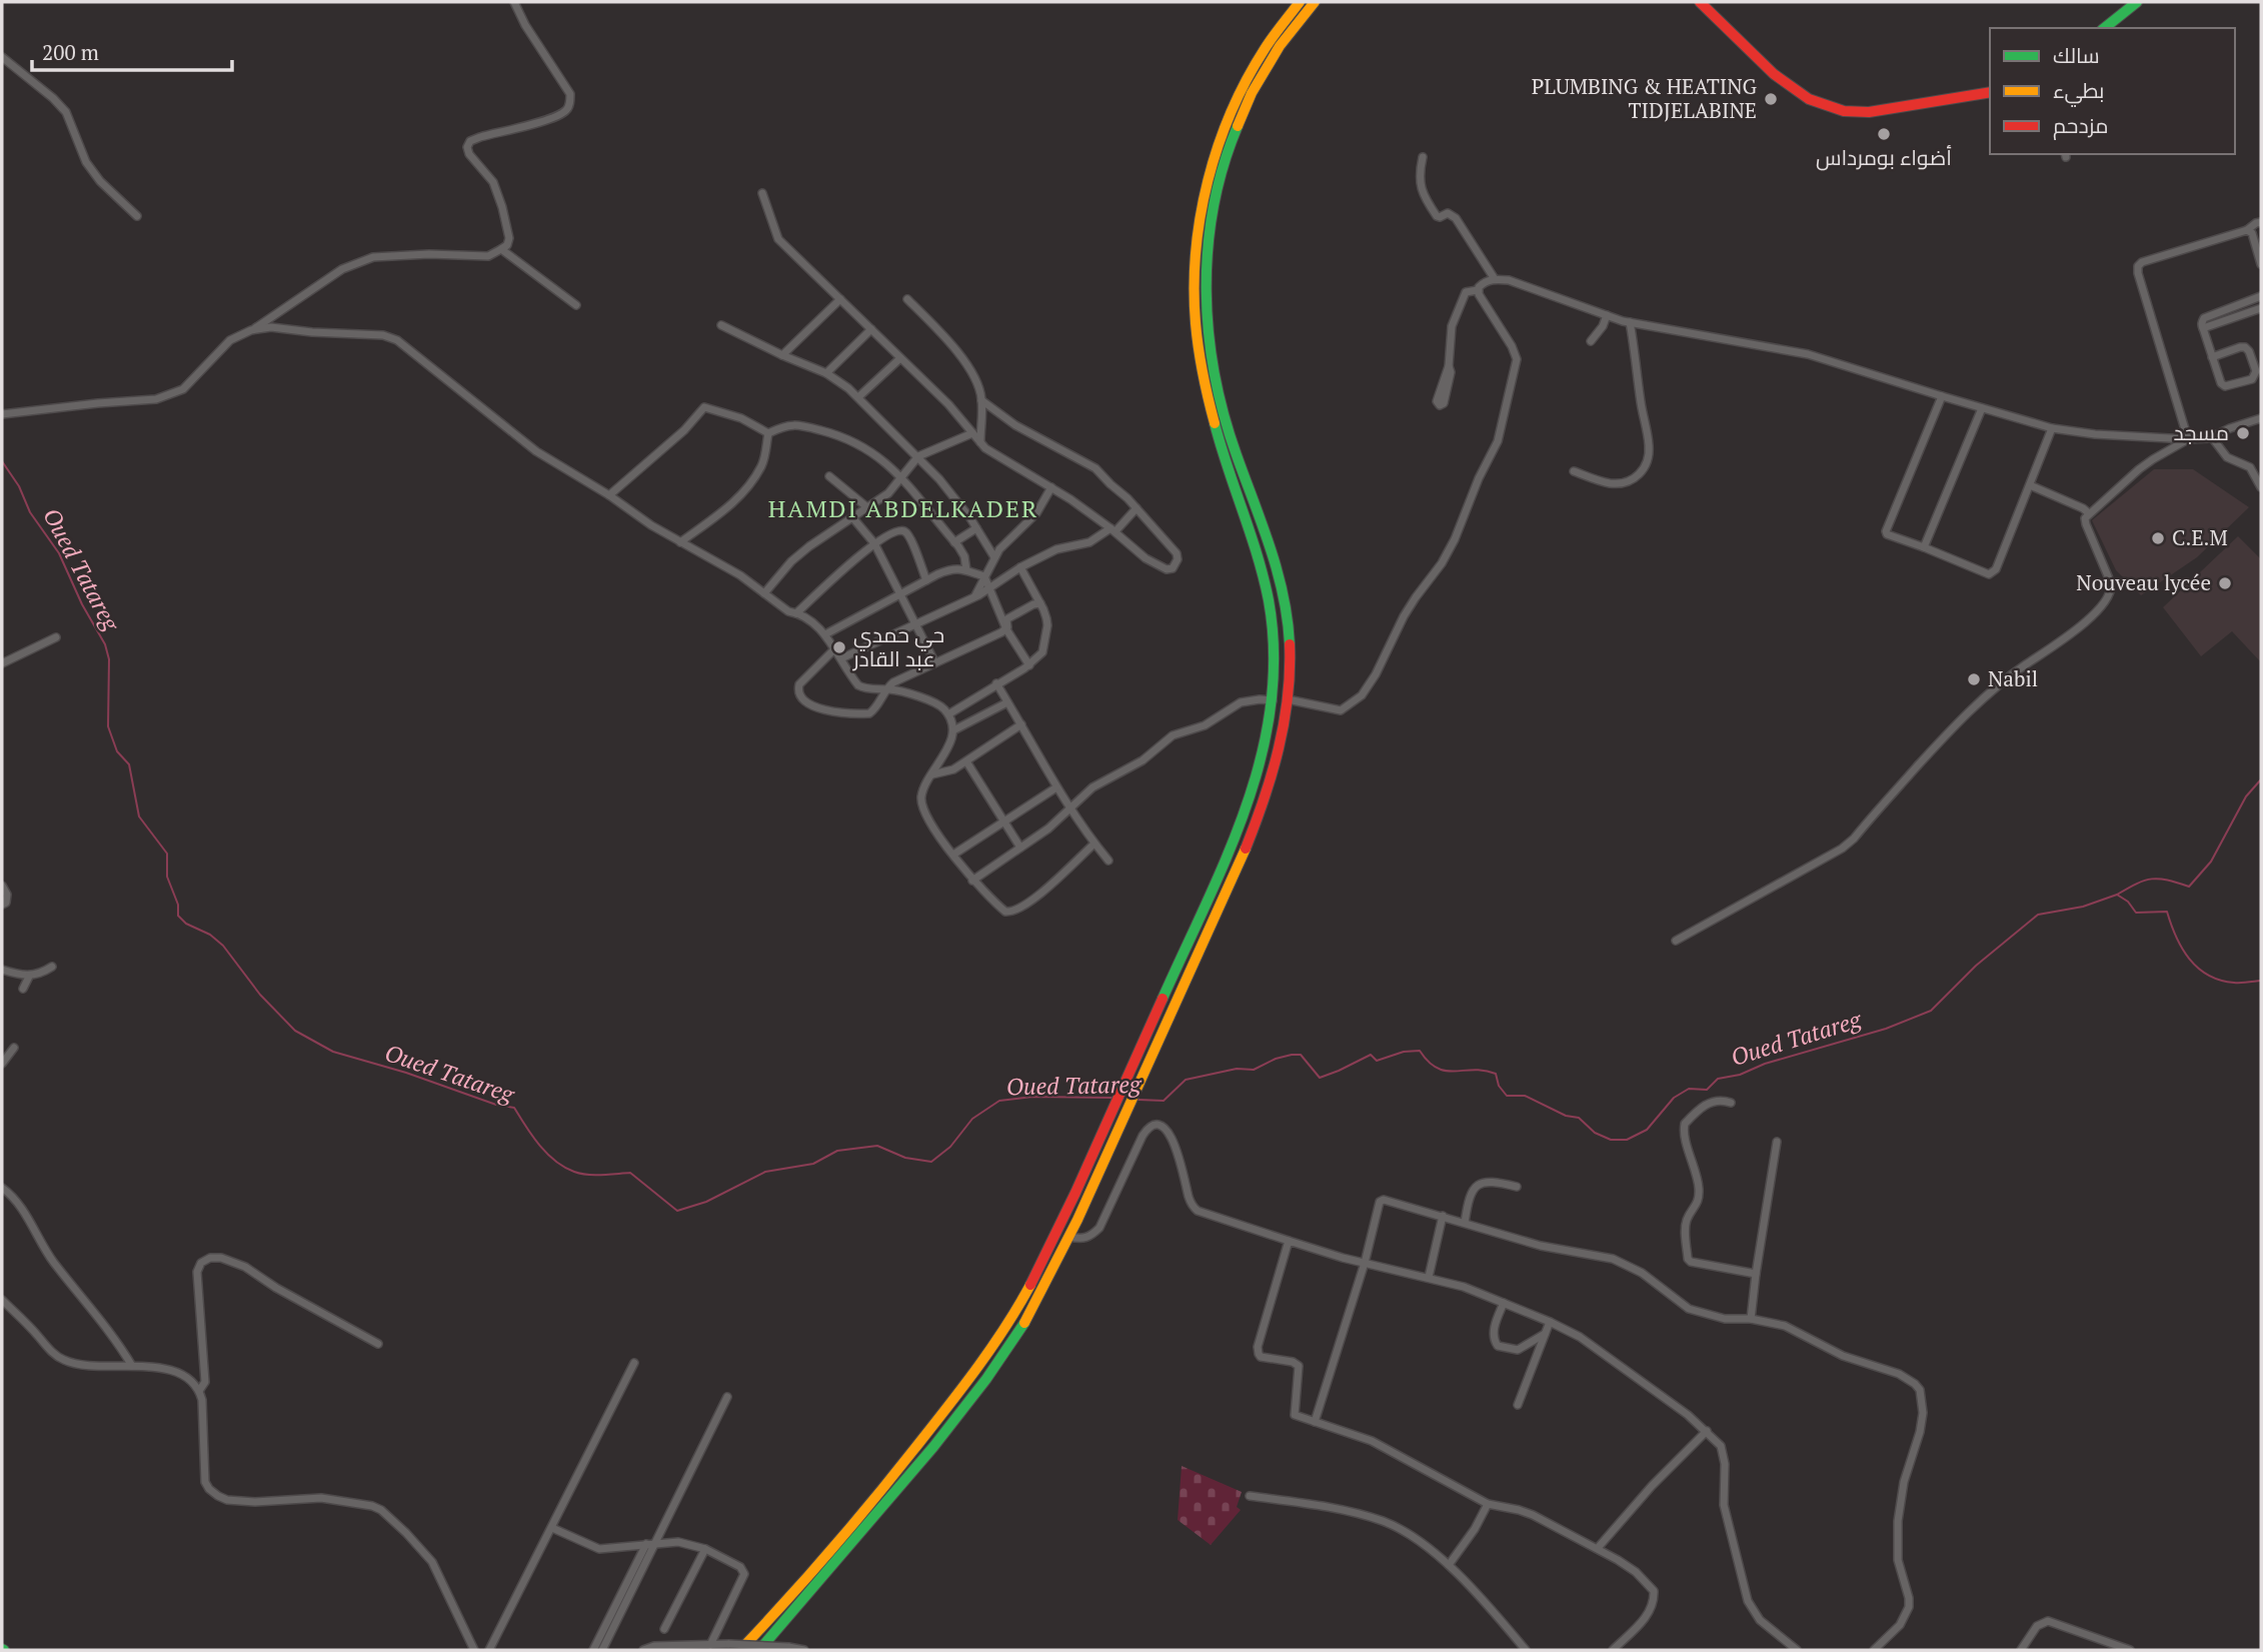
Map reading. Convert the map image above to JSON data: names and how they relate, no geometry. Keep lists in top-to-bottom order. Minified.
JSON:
{"districts":["HAMDI ABDELKADER"],"water":["Oued Tatareg"],"places":["PLUMBING & HEATING TIDJELABINE","أضواء بومرداس","مسجد","C.E.M","Nouveau lycée","حي حمدي عبد القادر","Nabil"],"legend":["سالك","بطيء","مزدحم"],"scale_bar":"200 m"}
